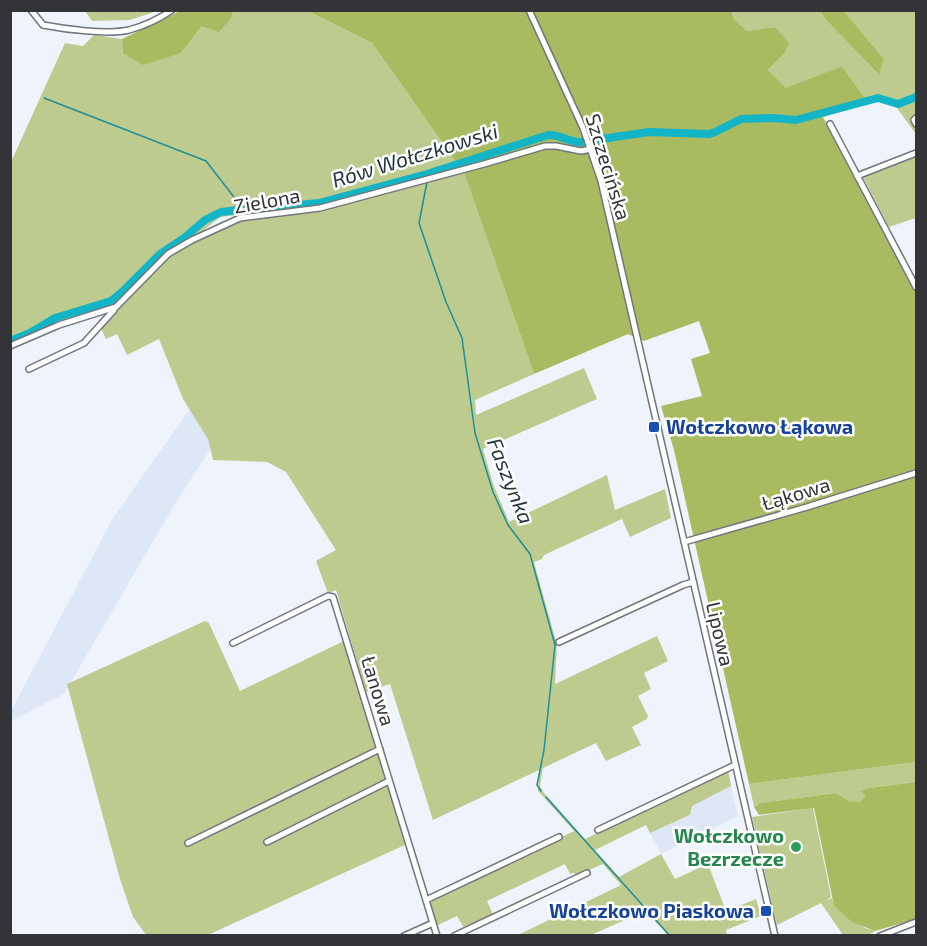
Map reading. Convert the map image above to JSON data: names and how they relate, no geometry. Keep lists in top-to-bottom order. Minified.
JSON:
{"streets":{"street":["Szczecińska","Zielona","Łąkowa","Lipowa","Łanowa"]},"crossings":[["Szczecińska","Zielona"],["Szczecińska","Lipowa"],["Łąkowa","Lipowa"]],"water":["Rów Wołczkowski","Faszynka"],"places":{"transit":["Wołczkowo Łąkowa","Wołczkowo Piaskowa"],"other":["Wołczkowo Bezrzecze"]}}
